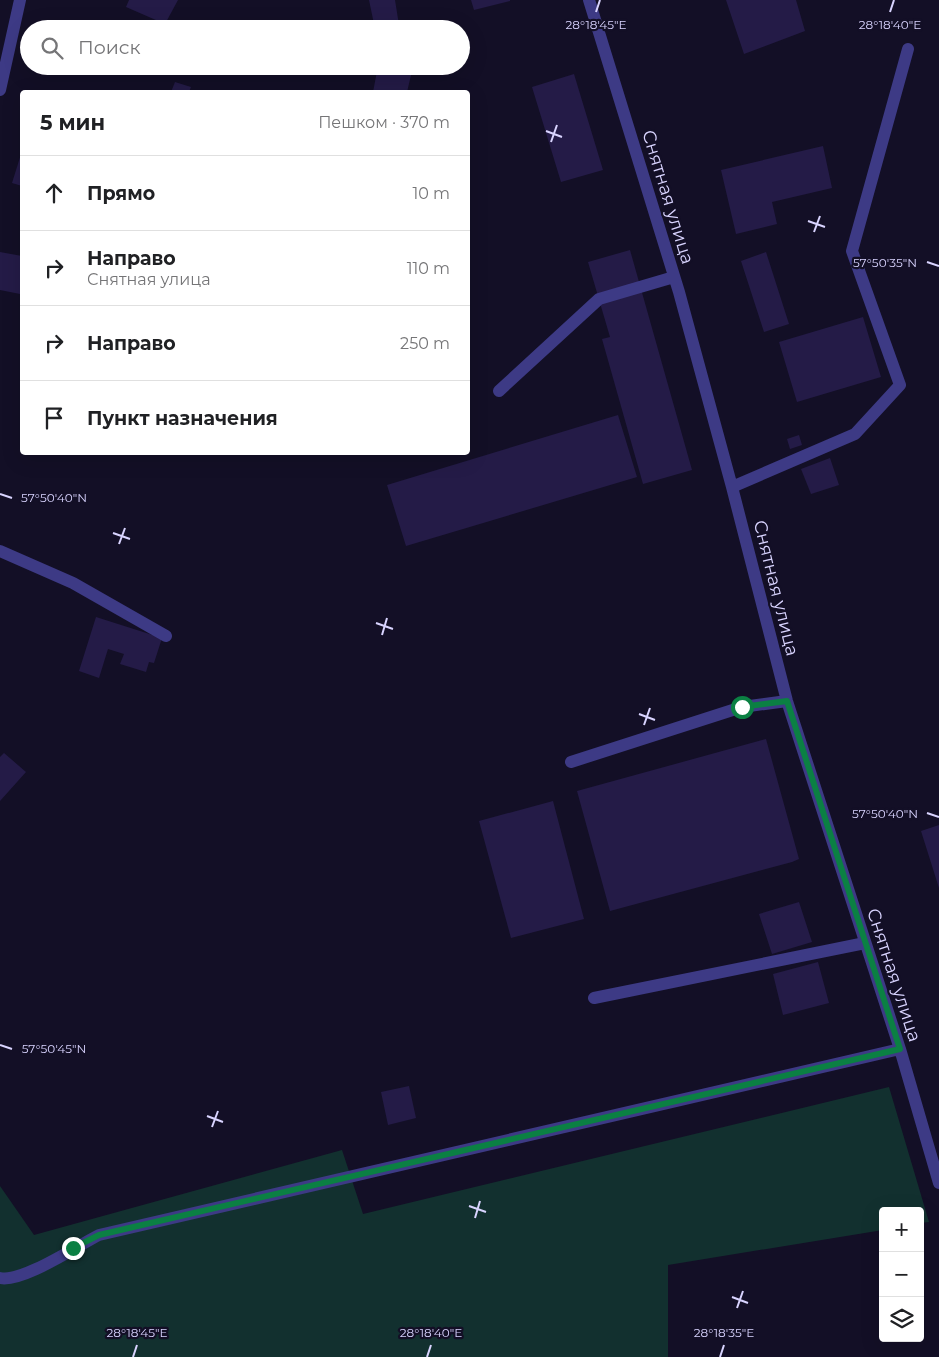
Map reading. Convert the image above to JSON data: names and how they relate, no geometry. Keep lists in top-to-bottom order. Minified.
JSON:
{"streets":{"street":["Снятная улица"]},"page":{"search":"Поиск","heading":["5 мин","Пешком · 370 m"],"list":[["Прямо","10 m"],["Направо","Снятная улица","110 m"],["Направо","250 m"],"Пункт назначения"],"map_buttons":["+","−"]},"coordinates":["28°18'45\"E","28°18'40\"E","57°50'35\"N","57°50'40\"N","57°50'45\"N","28°18'35\"E"]}
